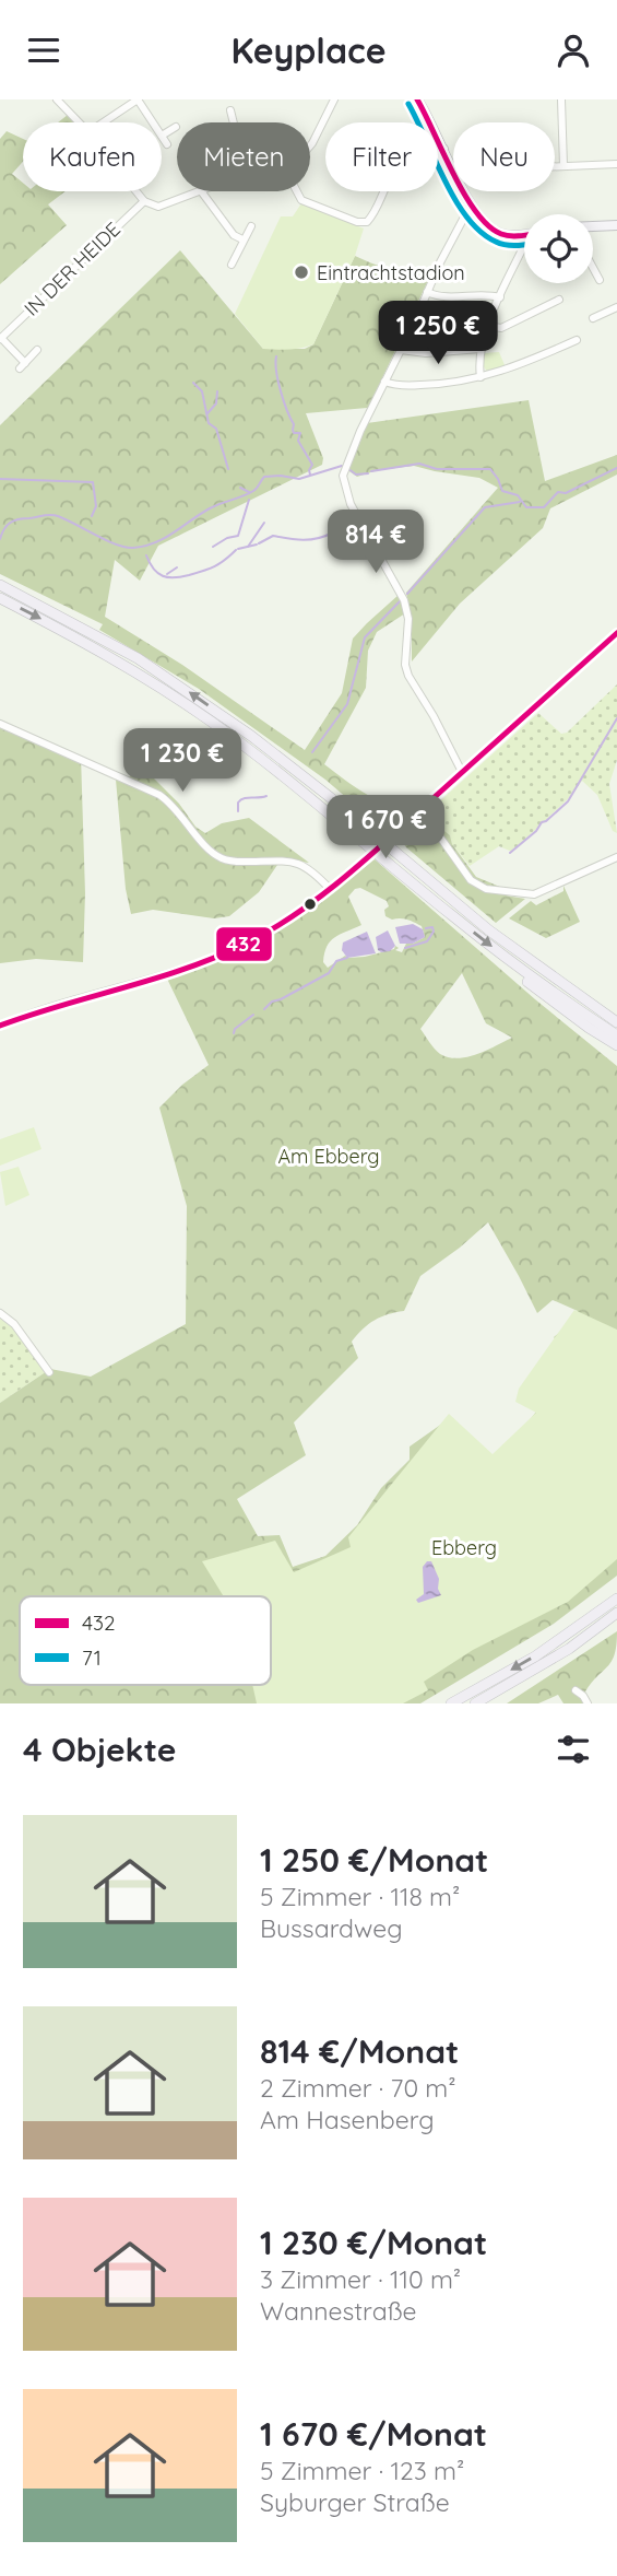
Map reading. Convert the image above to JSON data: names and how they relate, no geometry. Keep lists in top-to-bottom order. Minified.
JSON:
{"streets":{"street":["IN DER HEIDE"]},"parks":["Am Ebberg","Ebberg"],"places":["Eintrachtstadion"],"lines":["transit line 432","transit line 71"],"legend":["432","71"],"page":{"header":"Keyplace","chip":["Kaufen","Mieten","Filter","Neu"],"price":["1 250 €","814 €","1 230 €","1 670 €"],"heading":"4 Objekte","list":[{"name":"1 250 €/Monat","note":"5 Zimmer · 118 m² · Bussardweg"},{"name":"814 €/Monat","note":"2 Zimmer · 70 m² · Am Hasenberg"},{"name":"1 230 €/Monat","note":"3 Zimmer · 110 m² · Wannestraße"},{"name":"1 670 €/Monat","note":"5 Zimmer · 123 m² · Syburger Straße"}]}}
